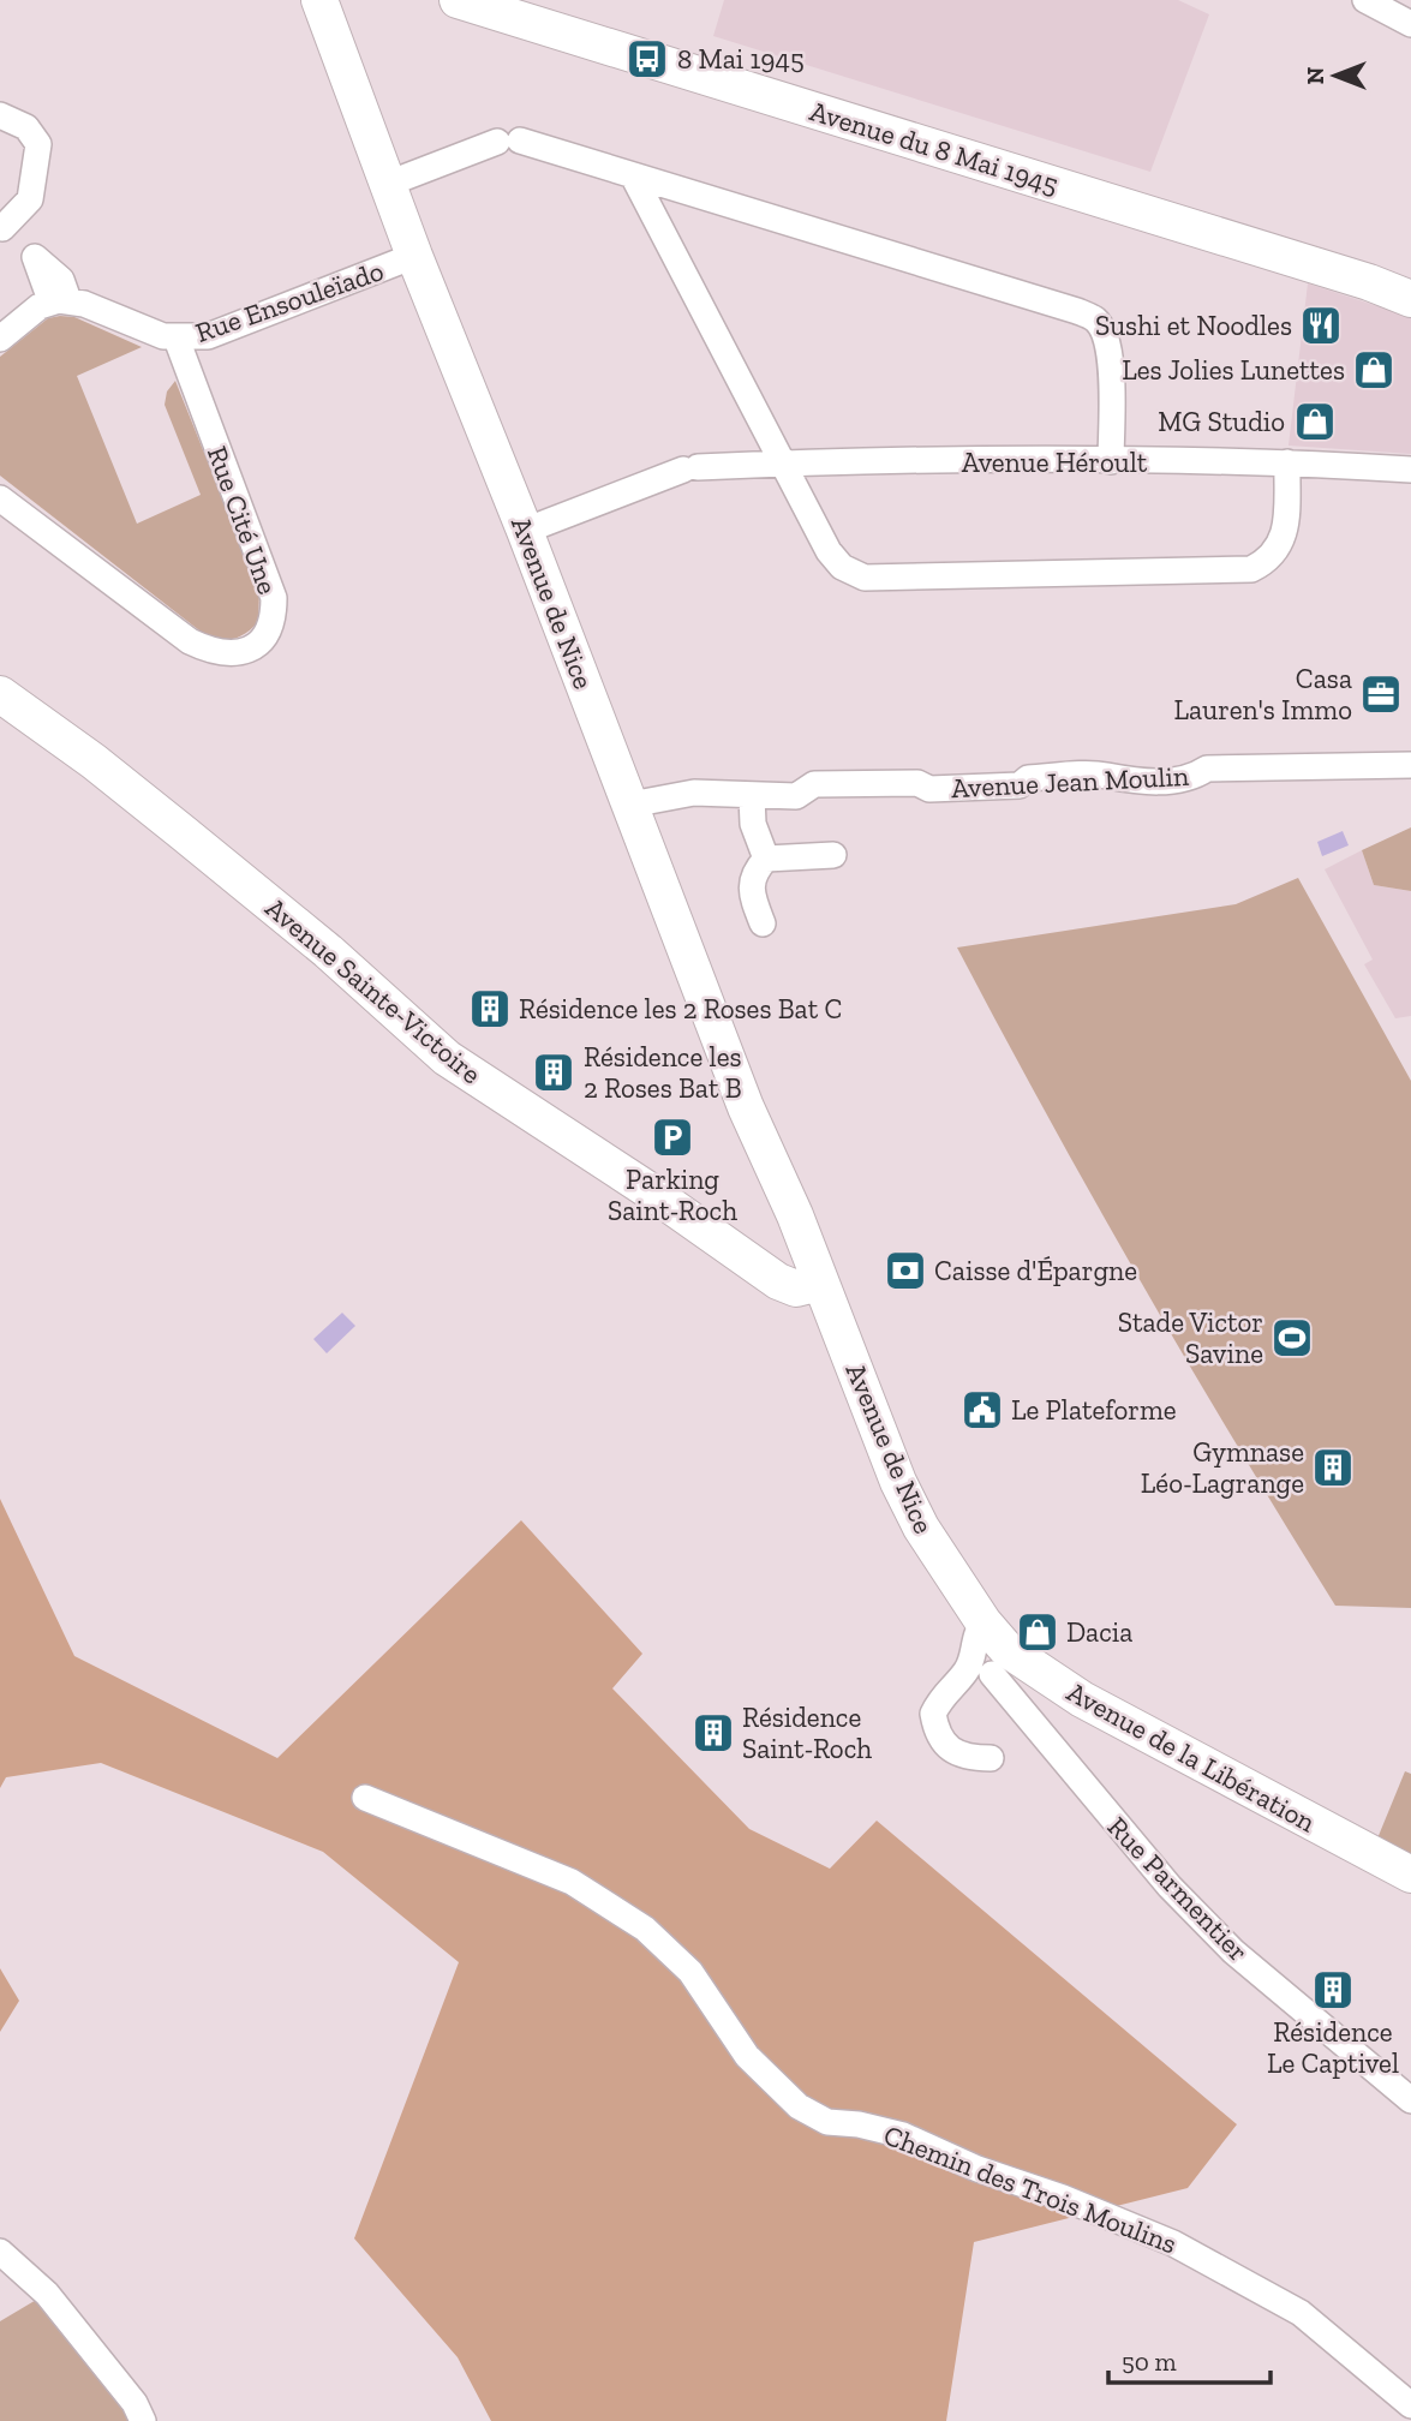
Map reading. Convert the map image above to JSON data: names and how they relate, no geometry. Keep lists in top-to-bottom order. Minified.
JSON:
{"streets":{"main road":["Avenue du 8 Mai 1945","Avenue de Nice","Avenue Sainte-Victoire","Avenue de la Libération"],"street":["Rue Ensouleïado","Avenue Héroult","Rue Cité Une","Avenue Jean Moulin","Rue Parmentier","Chemin des Trois Moulins"]},"crossings":[["Rue Ensouleïado","Rue Cité Une"],["Rue Ensouleïado","Avenue de Nice"],["Avenue Héroult","Avenue de Nice"],["Avenue de Nice","Avenue Jean Moulin"],["Avenue de Nice","Avenue Sainte-Victoire"],["Avenue de Nice","Avenue de la Libération"],["Avenue de la Libération","Rue Parmentier"]],"places":{"bus stop":["8 Mai 1945"],"restaurant":["Sushi et Noodles"],"shop":["Les Jolies Lunettes","MG Studio","Dacia"],"office":["Casa Lauren's Immo"],"building":["Résidence les 2 Roses Bat C","Résidence les 2 Roses Bat B","Gymnase Léo-Lagrange","Résidence Saint-Roch","Résidence Le Captivel"],"parking":["Parking Saint-Roch"],"bank":["Caisse d'Épargne"],"sports":["Stade Victor Savine"],"public building":["Le Plateforme"]},"scale_bar":"50 m","north":"left"}
